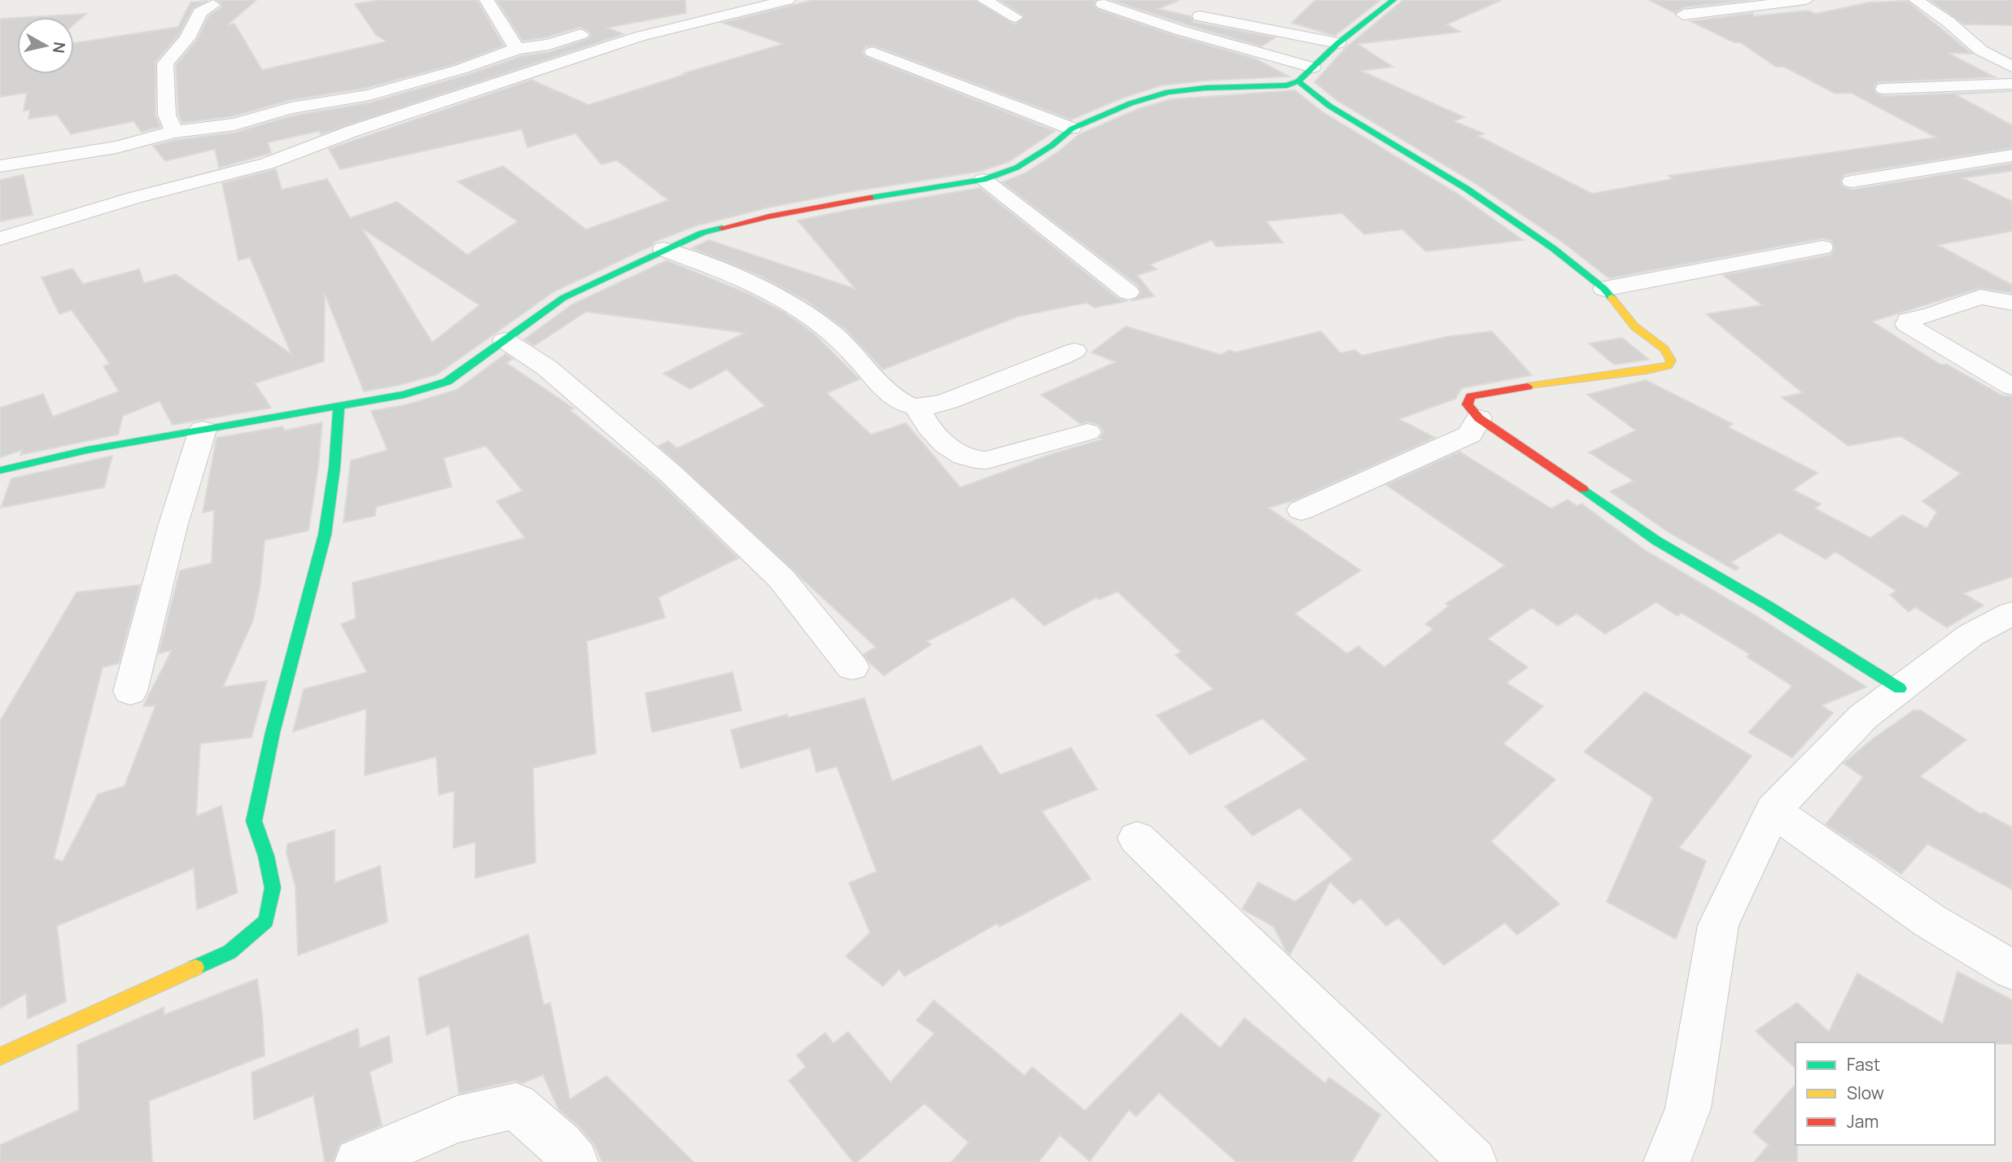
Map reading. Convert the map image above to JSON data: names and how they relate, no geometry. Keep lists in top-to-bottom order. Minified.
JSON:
{"legend":["Fast","Slow","Jam"],"north":"right"}
